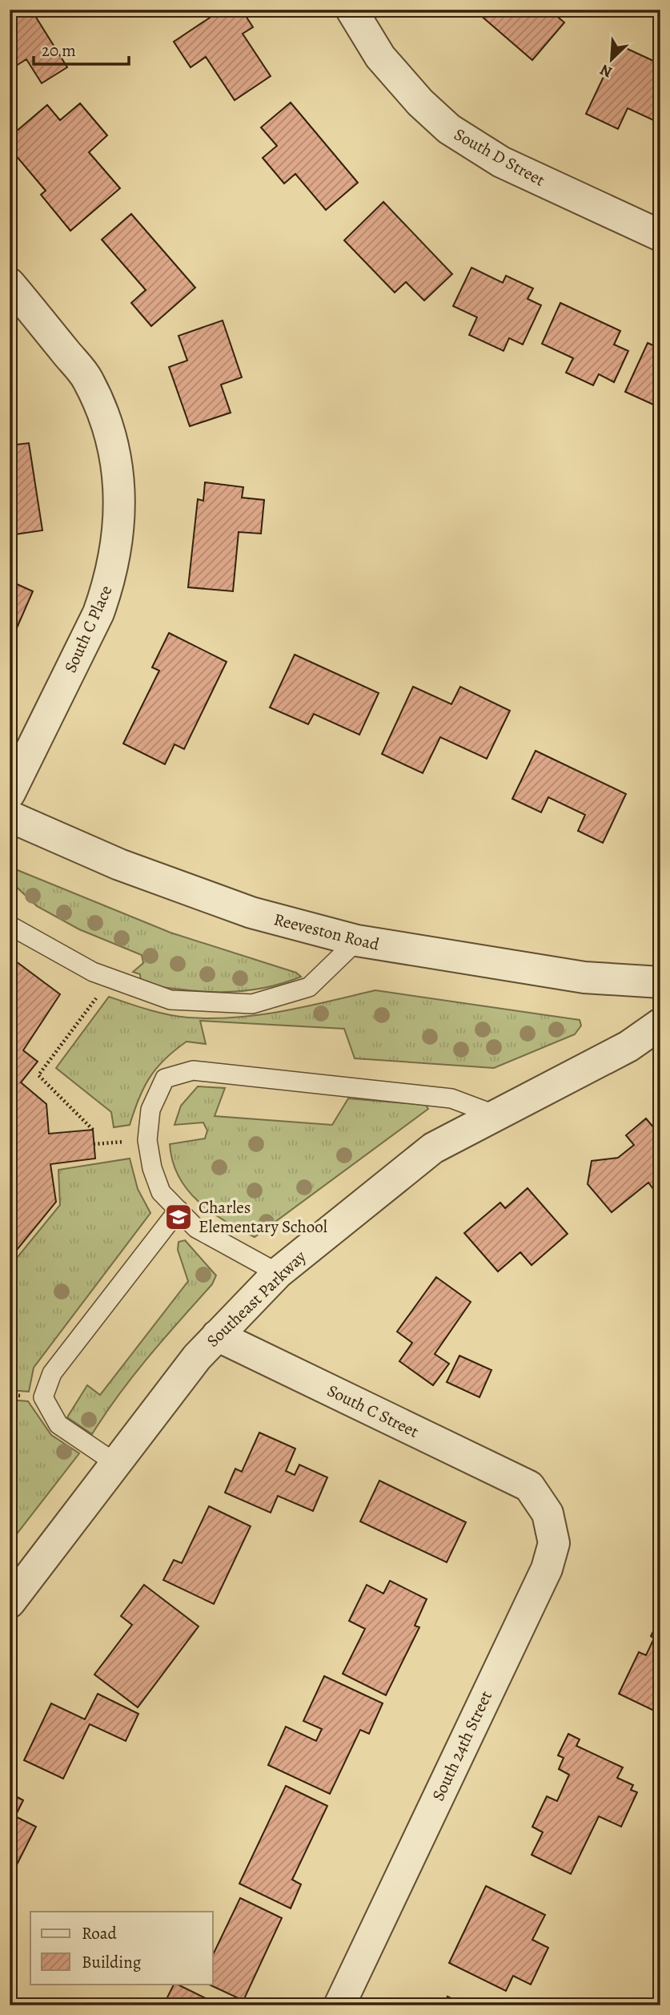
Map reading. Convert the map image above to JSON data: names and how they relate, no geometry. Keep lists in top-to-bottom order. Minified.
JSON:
{"streets":{"street":["South D Street","South C Place","Reeveston Road","Southeast Parkway","South C Street","South 24th Street"]},"crossings":[["Southeast Parkway","South C Street"],["South C Street","South 24th Street"]],"places":{"school or university":["Charles Elementary School"]},"legend":["Road","Building"],"scale_bar":"20 m","north":"bottom left"}
